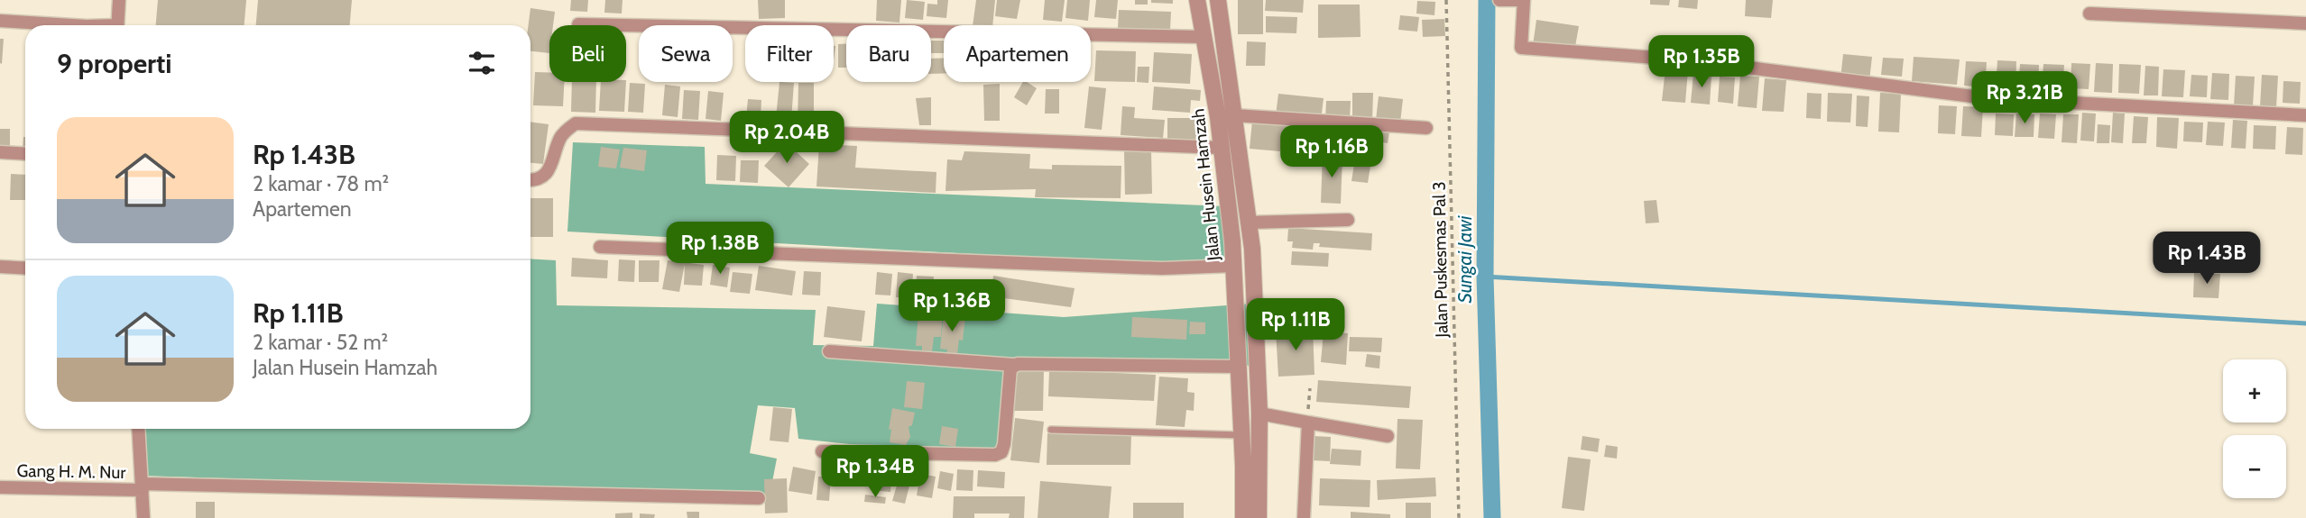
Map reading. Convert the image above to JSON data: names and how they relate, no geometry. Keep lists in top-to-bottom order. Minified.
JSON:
{"streets":{"street":["Jalan Husein Hamzah","Gang H. M. Nur"],"path":["Jalan Puskesmas Pal 3"]},"water":["Sungai Jawi"],"page":{"chip":["Beli","Sewa","Filter","Baru","Apartemen"],"heading":"9 properti","price":["Rp 1.35B","Rp 3.21B","Rp 2.04B","Rp 1.16B","Rp 1.38B","Rp 1.43B","Rp 1.36B","Rp 1.11B","Rp 1.34B"],"list":[{"name":"Rp 1.43B","note":"2 kamar · 78 m² · Apartemen"},{"name":"Rp 1.11B","note":"2 kamar · 52 m² · Jalan Husein Hamzah"}],"map_buttons":["+","−"]}}
